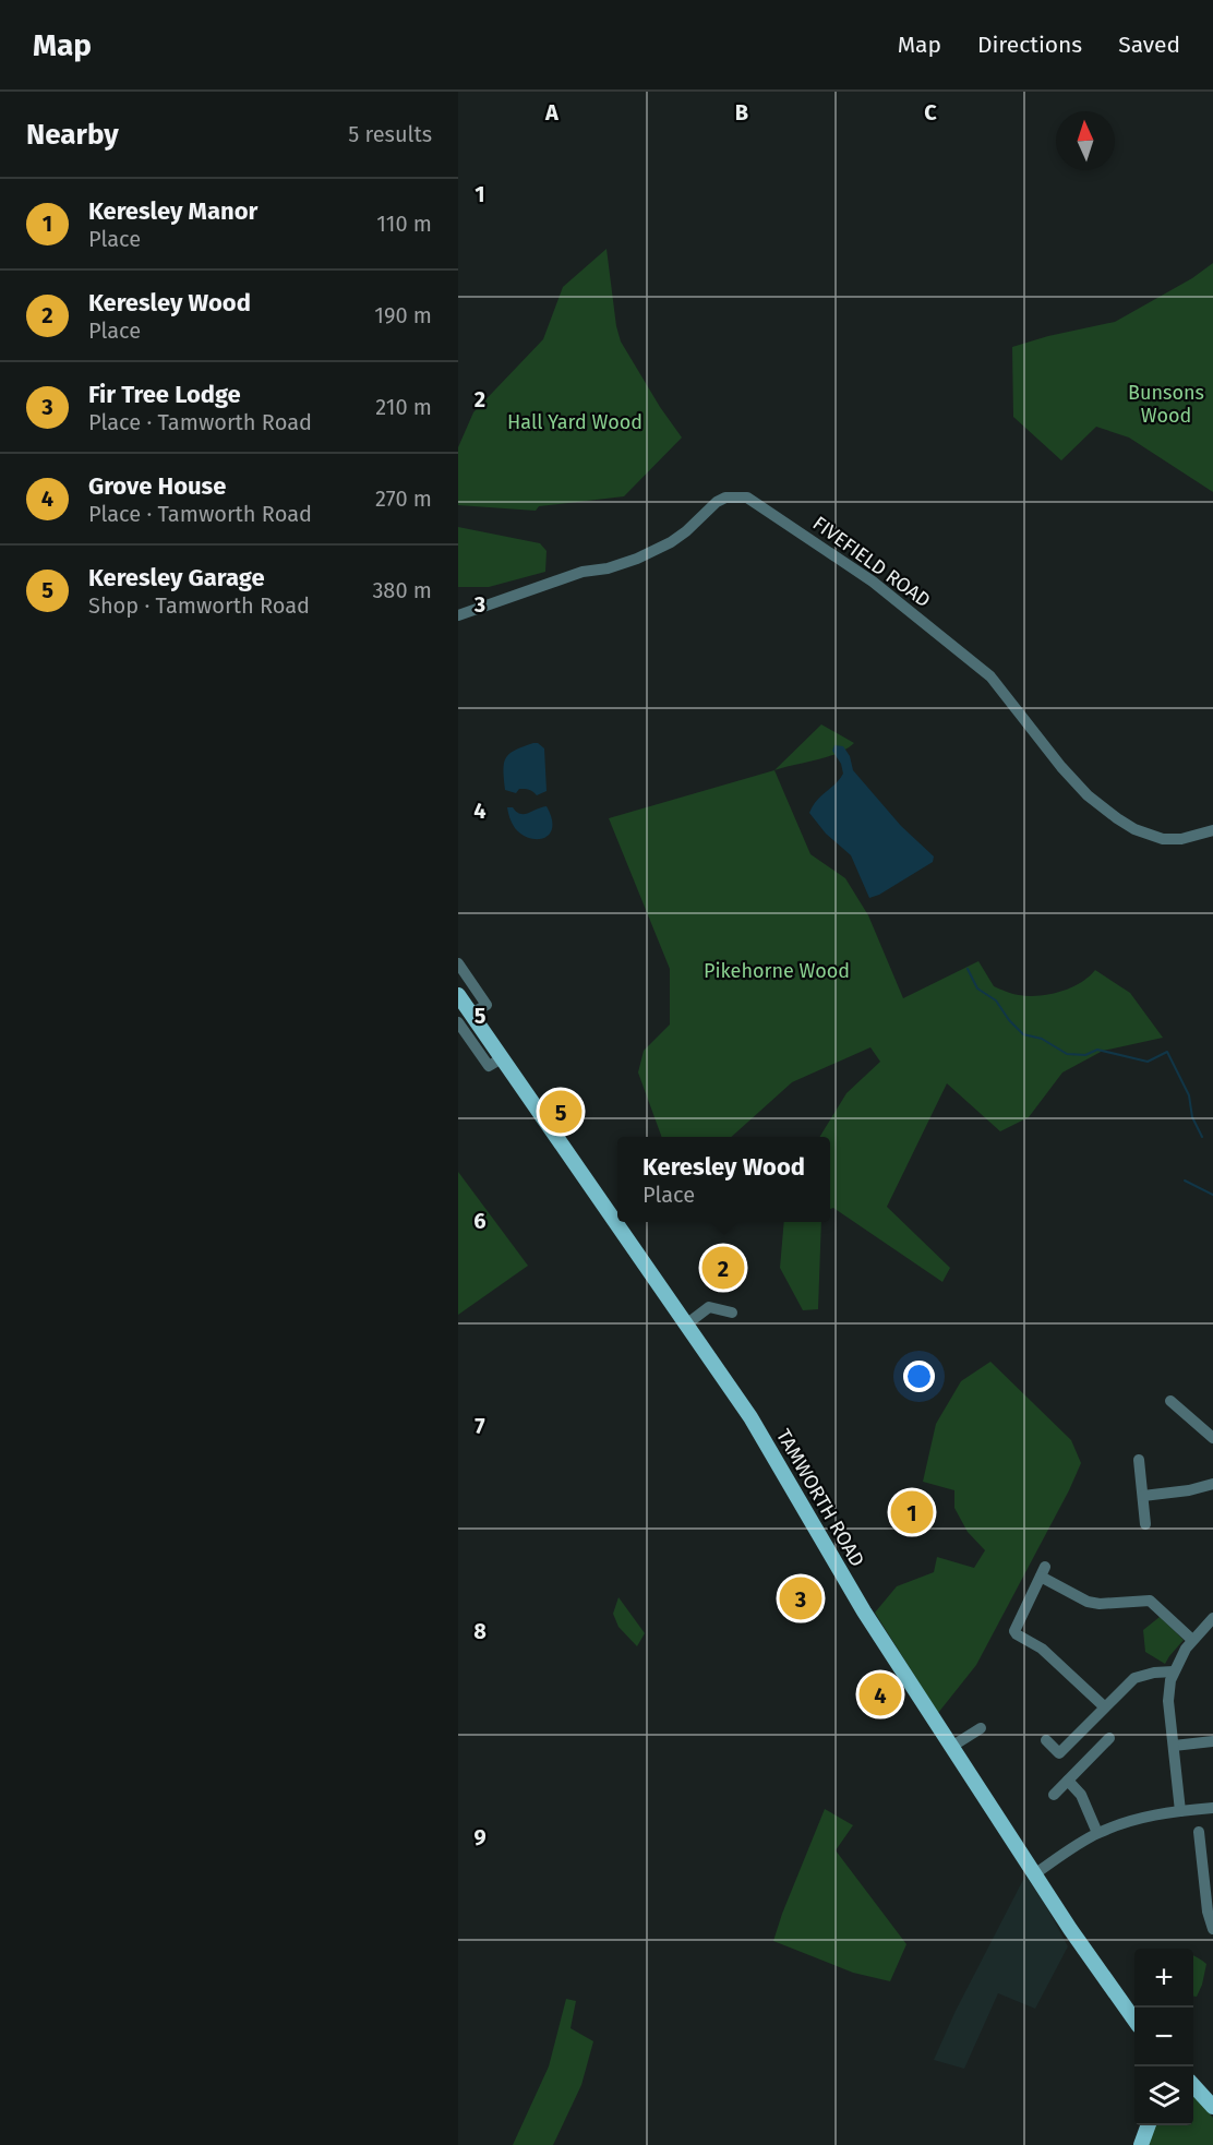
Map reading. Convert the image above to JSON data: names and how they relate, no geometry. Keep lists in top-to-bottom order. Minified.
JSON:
{"streets":{"main road":["TAMWORTH ROAD"],"street":["FIVEFIELD ROAD"]},"parks":["Bunsons Wood","Hall Yard Wood","Pikehorne Wood"],"north":"top","page":{"header":"Map","nav":["Map","Directions","Saved"],"heading":["Nearby","5 results"],"list":[{"mark":"1","name":"Keresley Manor","note":"Place","value":"110 m"},{"mark":"2","name":"Keresley Wood","note":"Place","value":"190 m"},{"mark":"3","name":"Fir Tree Lodge","note":"Place · Tamworth Road","value":"210 m"},{"mark":"4","name":"Grove House","note":"Place · Tamworth Road","value":"270 m"},{"mark":"5","name":"Keresley Garage","note":"Shop · Tamworth Road","value":"380 m"}],"pins":["5","2","1","3","4"],"popup":["Keresley Wood","Place"],"map_buttons":["+","−"]},"grid":{"columns":["A","B","C"],"rows":["1","2","3","4","5","6","7","8","9"]}}
